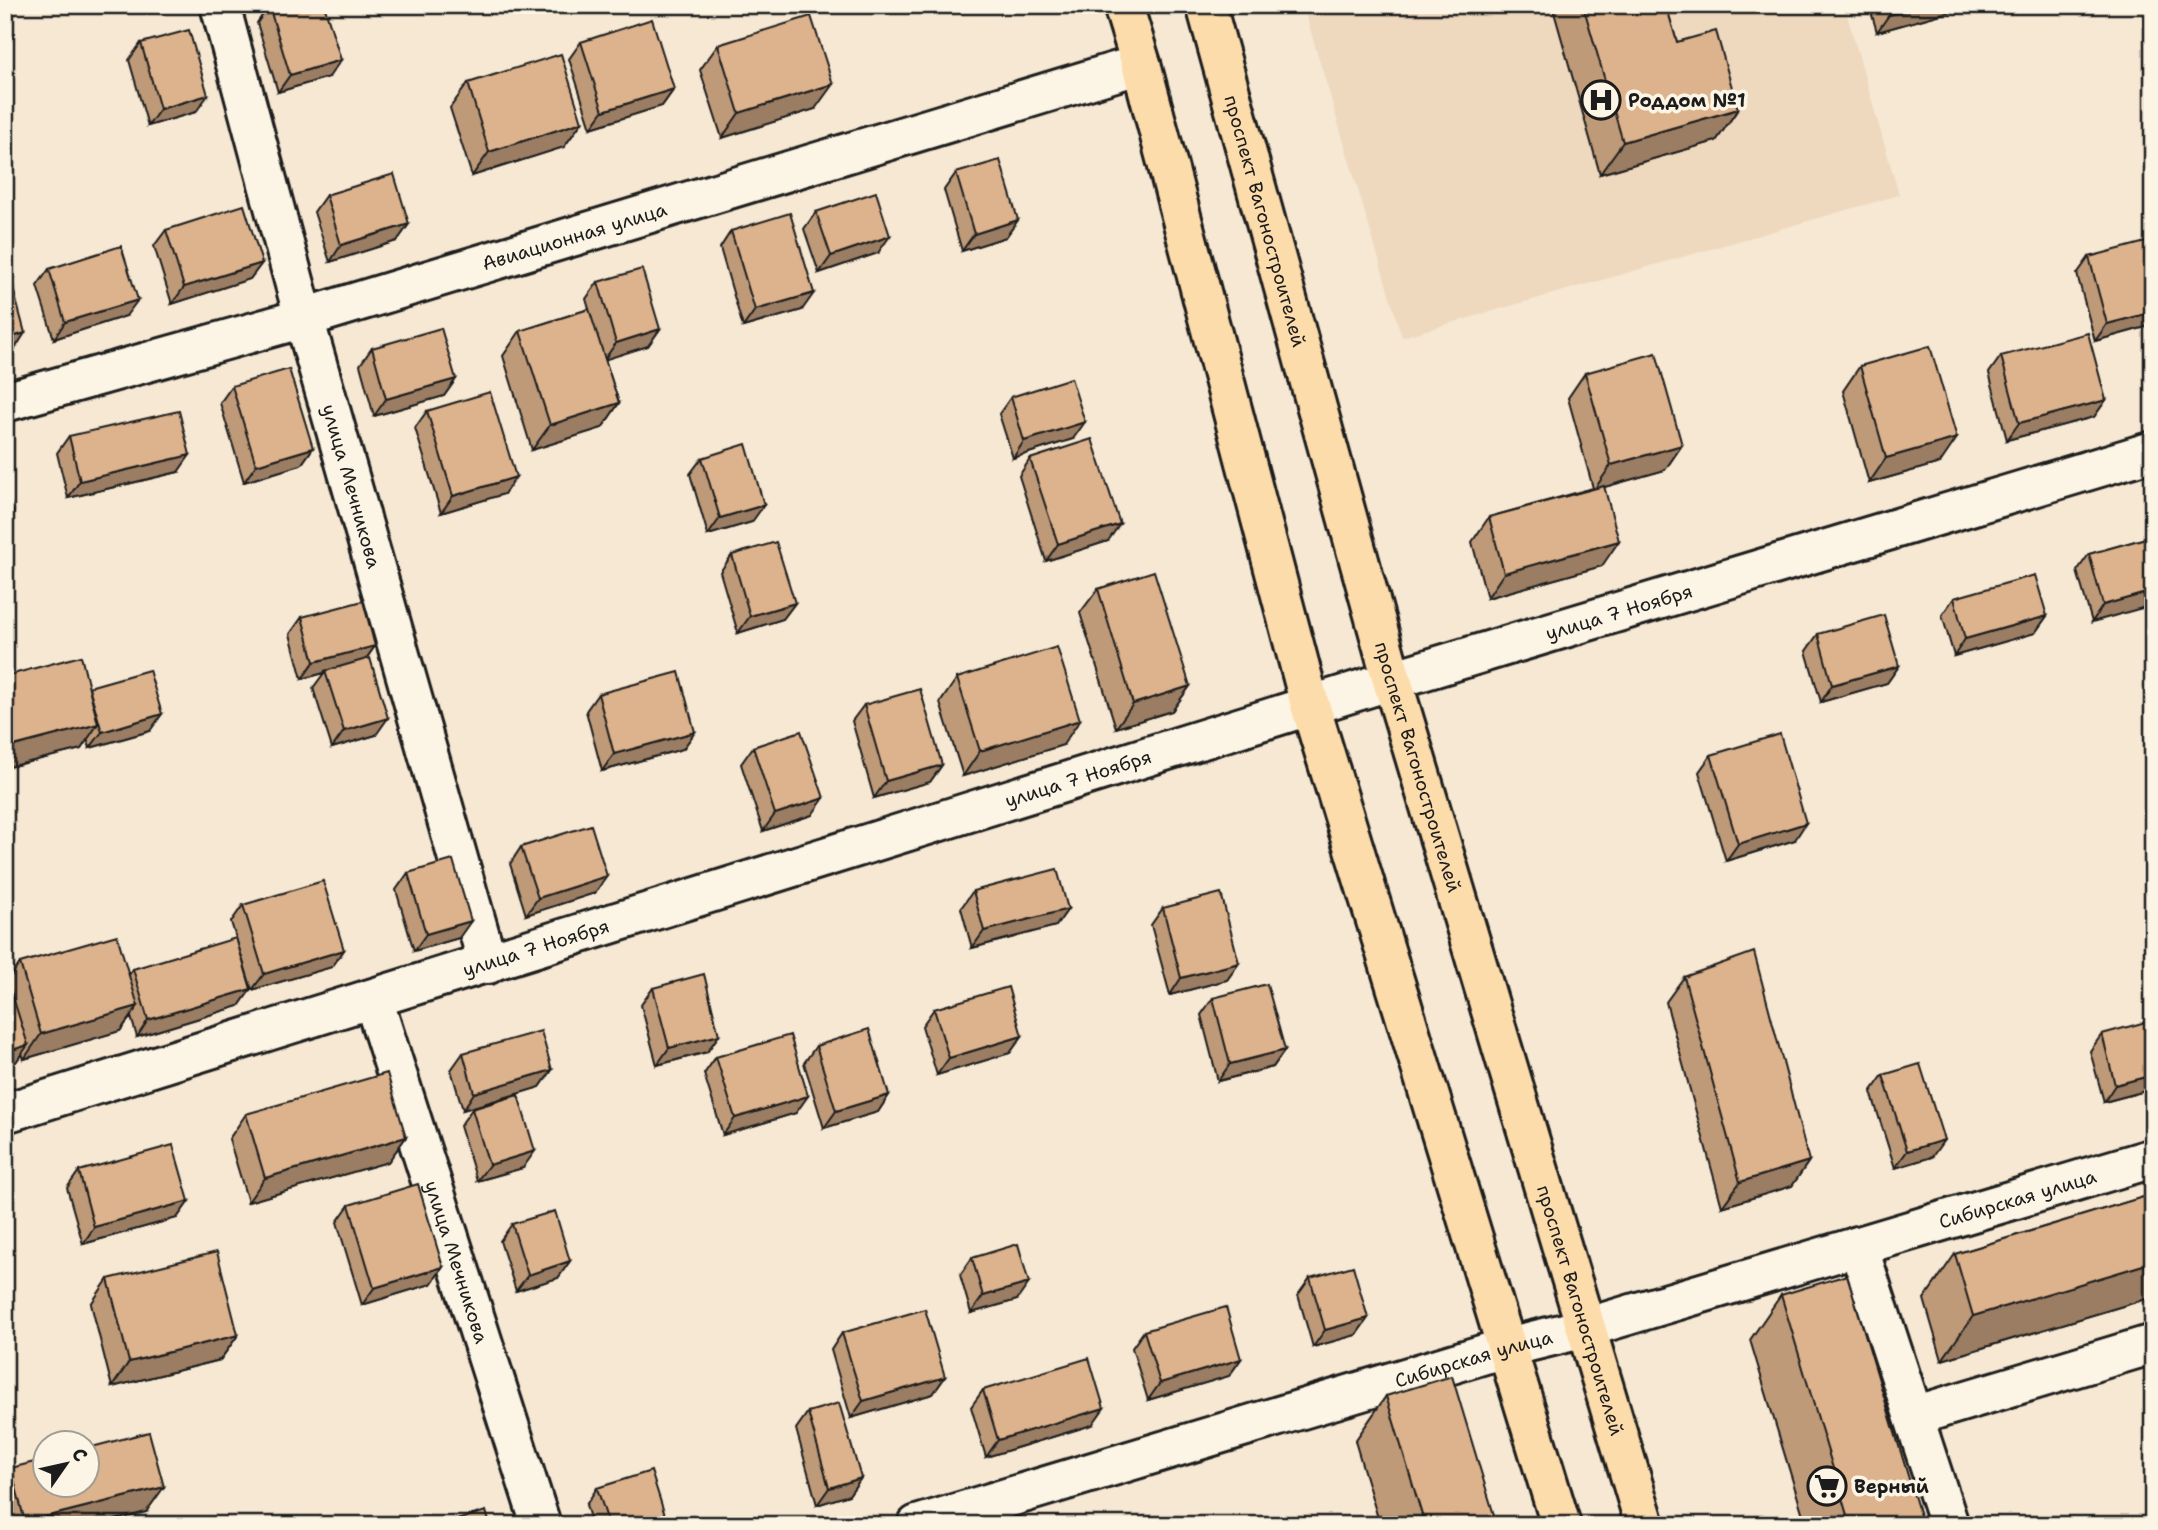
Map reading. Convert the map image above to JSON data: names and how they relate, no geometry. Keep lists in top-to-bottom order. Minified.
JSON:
{"streets":{"main road":["проспект Вагоностроителей"],"street":["Авиационная улица","улица Мечникова","улица 7 Ноября","Сибирская улица"]},"crossings":[["проспект Вагоностроителей","улица 7 Ноября"],["проспект Вагоностроителей","Сибирская улица"],["Авиационная улица","улица Мечникова"],["улица Мечникова","улица 7 Ноября"]],"places":{"hospital":["Роддом №1"],"supermarket":["Верный"]},"north":"top right"}
